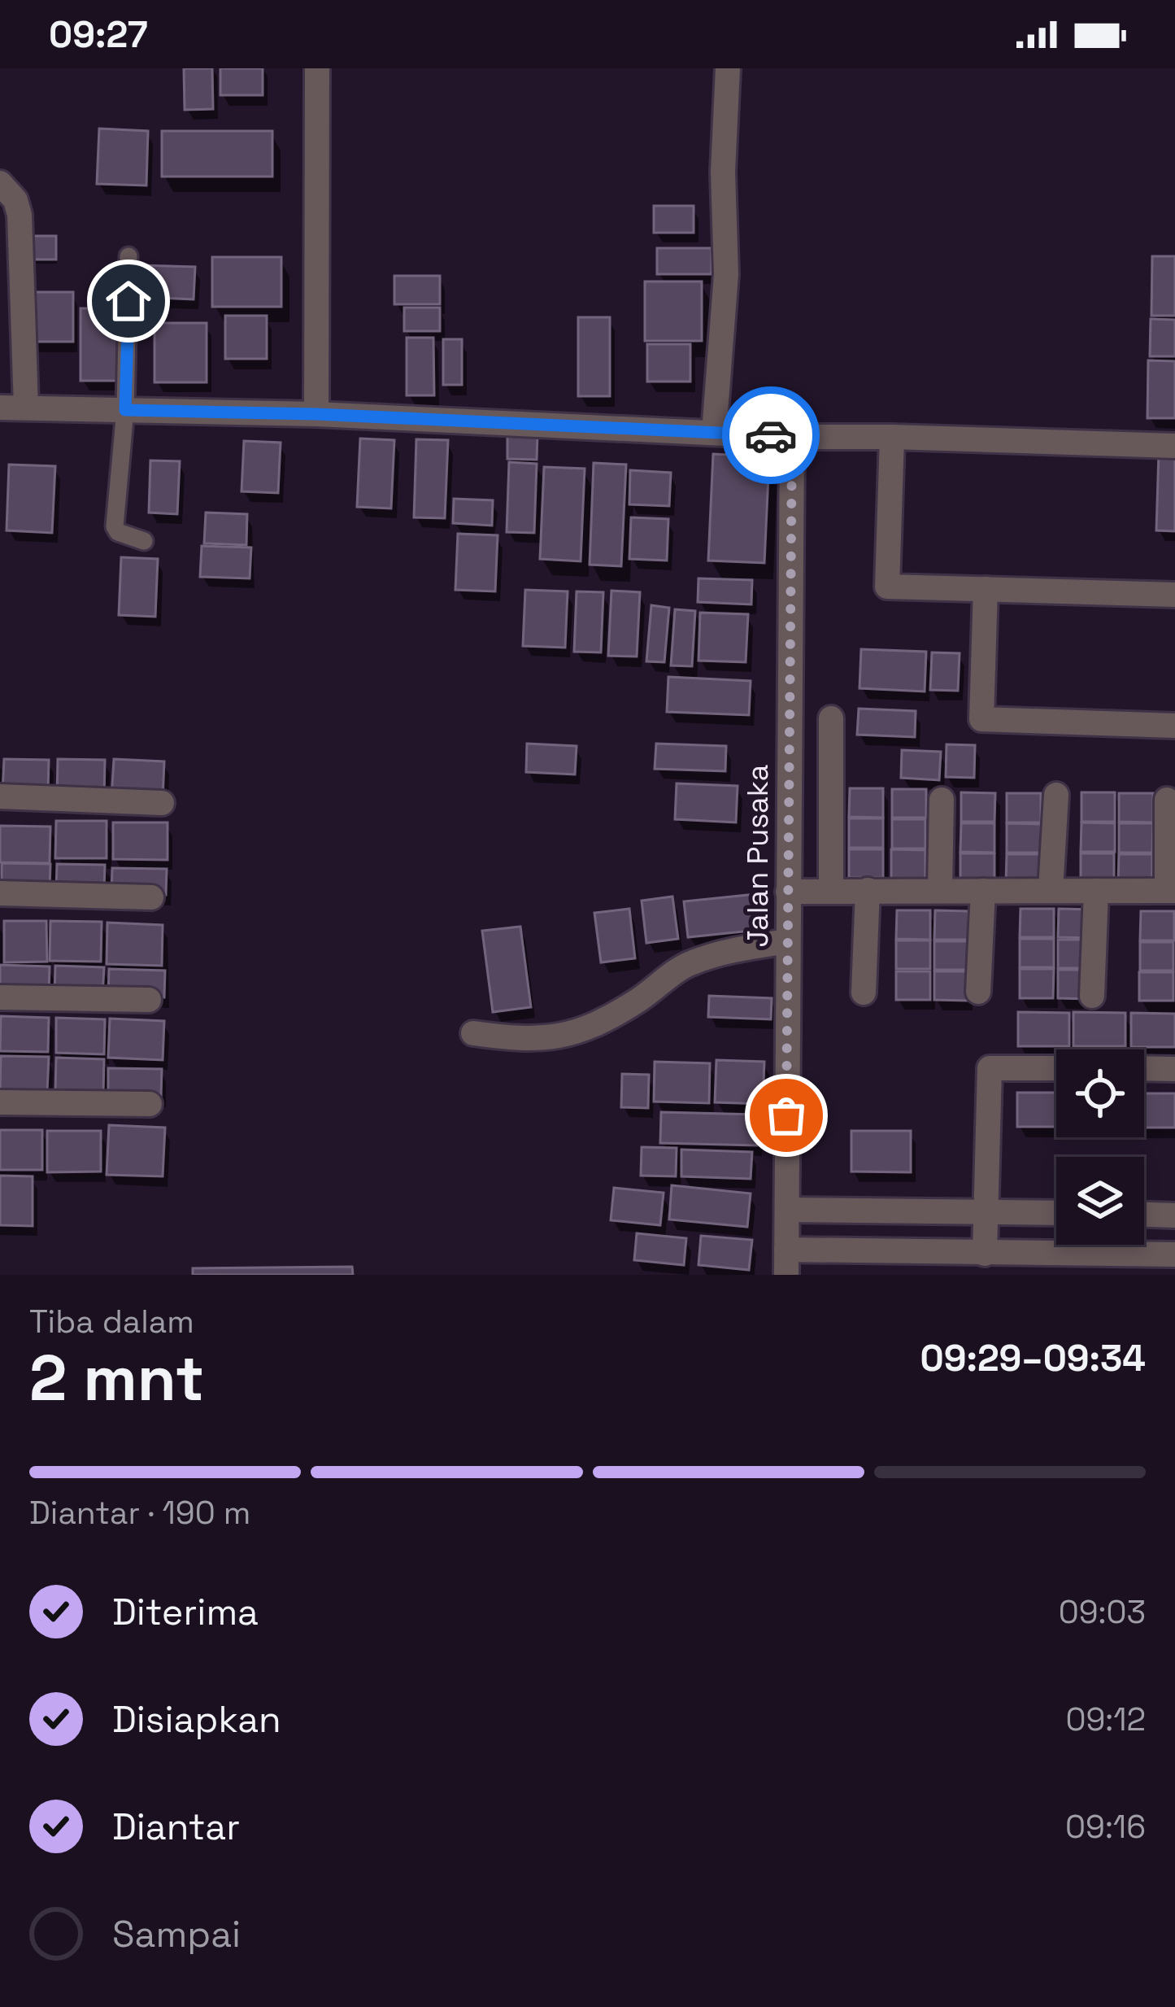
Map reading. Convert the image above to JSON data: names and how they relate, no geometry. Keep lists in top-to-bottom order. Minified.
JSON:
{"streets":{"street":["Jalan Pusaka"]},"page":{"status":"09:27","heading":["2 mnt","Tiba dalam","09:29–09:34"],"bar":"Diantar · 190 m","list":[["Diterima","09:03"],["Disiapkan","09:12"],["Diantar","09:16"],"Sampai"]}}
